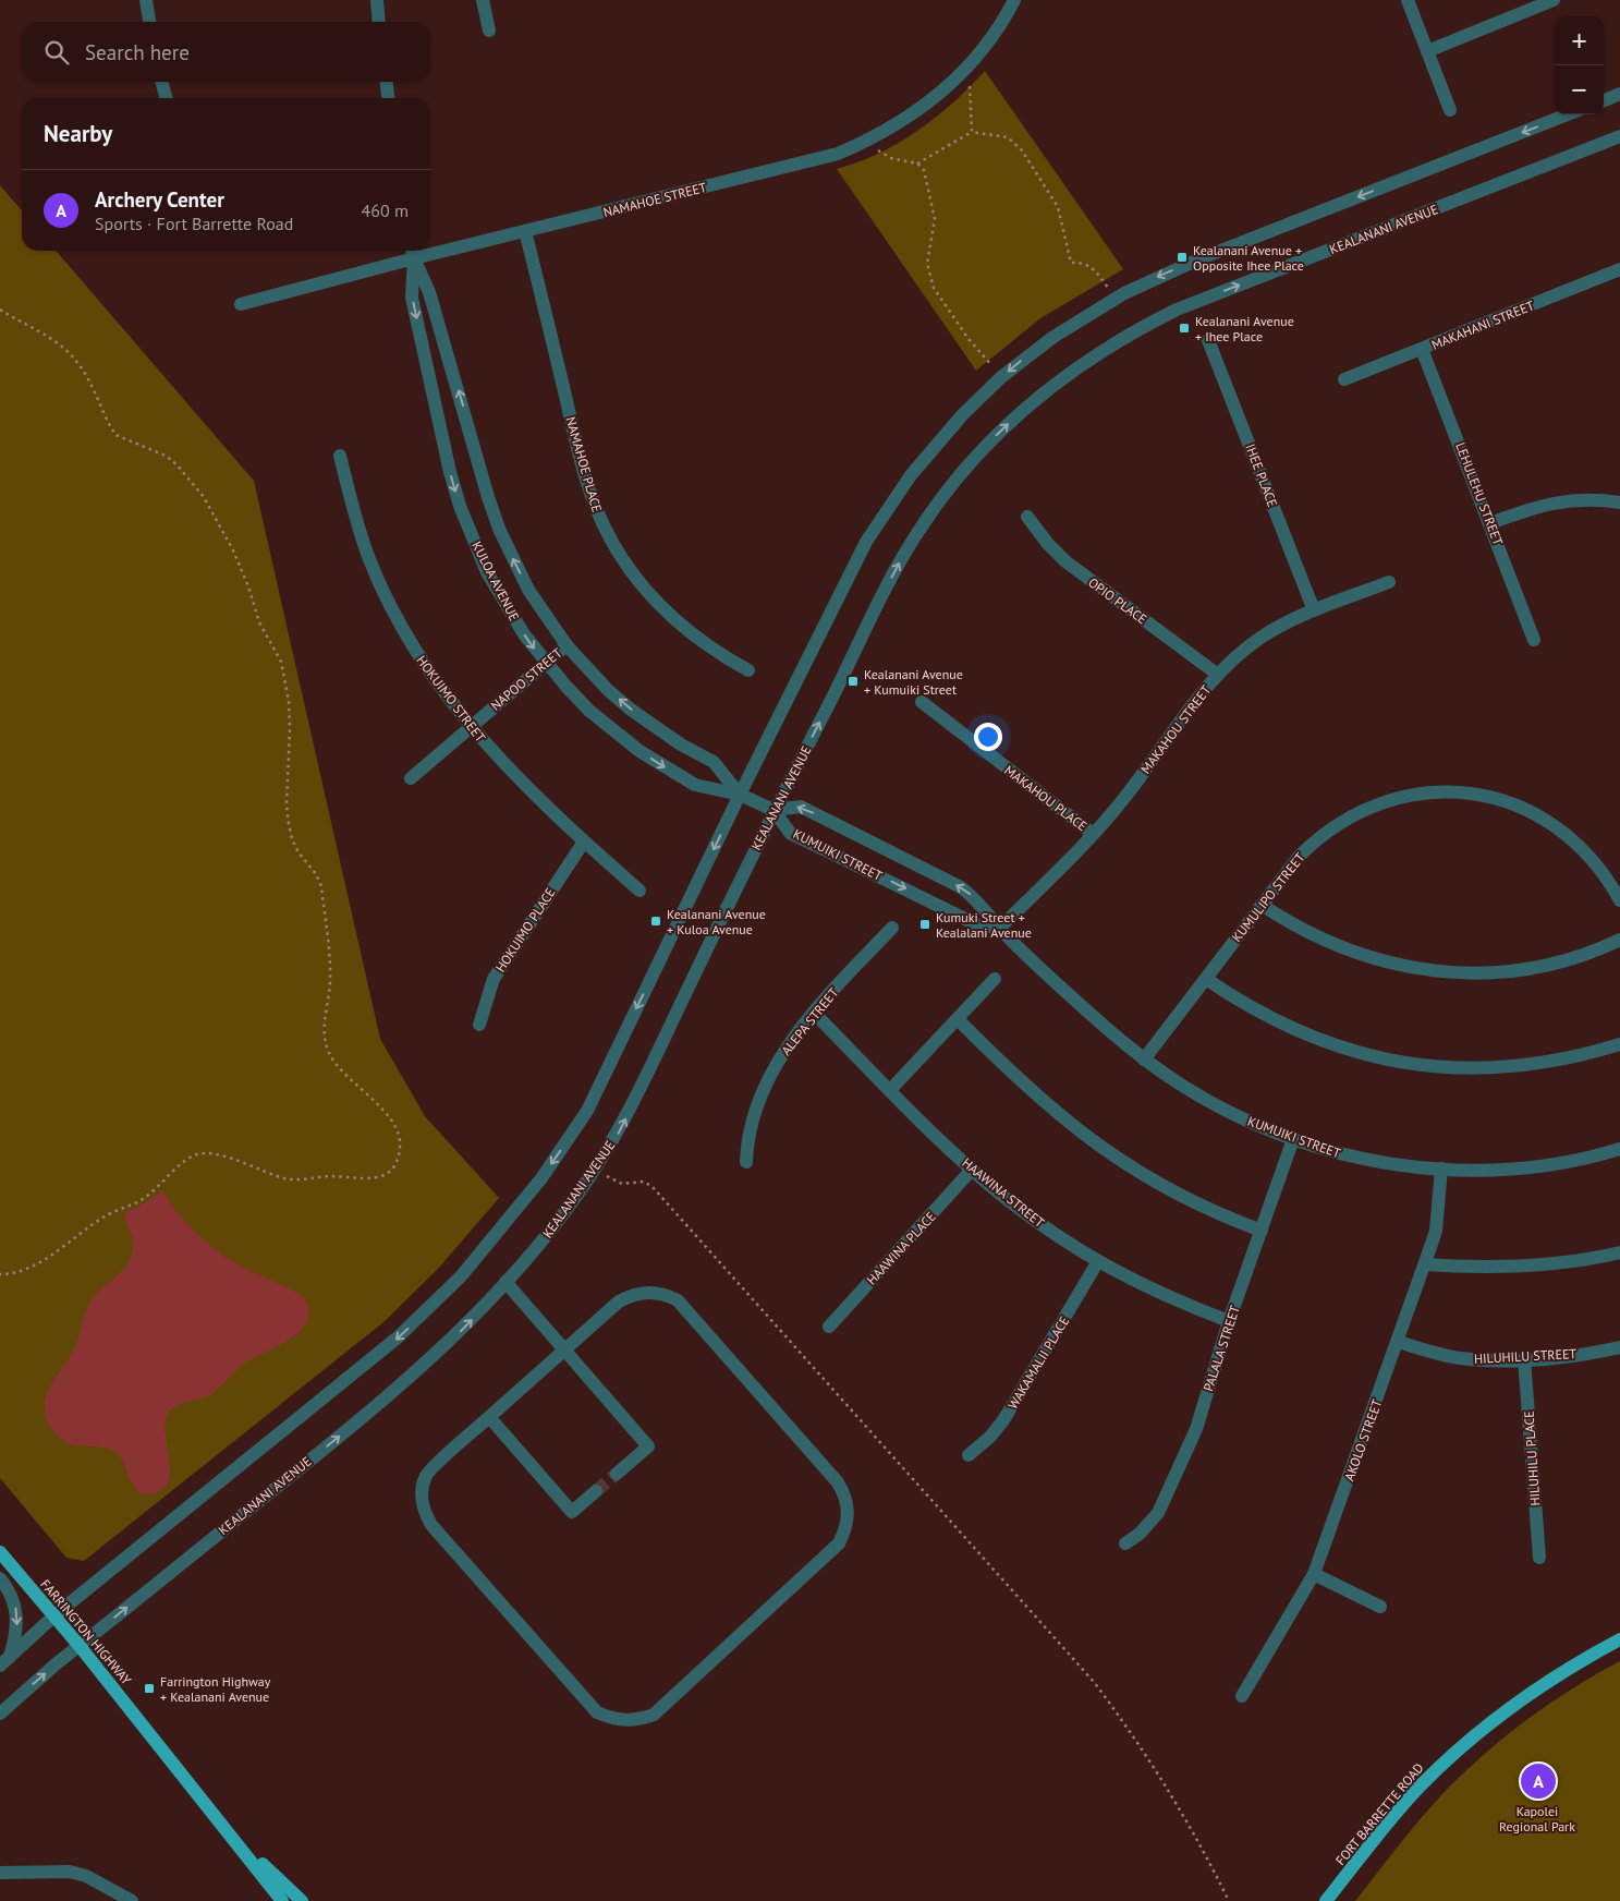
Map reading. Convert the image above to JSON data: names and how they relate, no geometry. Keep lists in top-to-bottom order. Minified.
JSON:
{"streets":{"main road":["FARRINGTON HIGHWAY","FORT BARRETTE ROAD"],"street":["NAMAHOE STREET","KEALANANI AVENUE","MAKAHANI STREET","NAMAHOE PLACE","IHEE PLACE","LEHULEHU STREET","KULOA AVENUE","OPIO PLACE","NAPOO STREET","HOKUIMO STREET","MAKAHOU STREET","MAKAHOU PLACE","KUMUIKI STREET","KUMULIPO STREET","HOKUIMO PLACE","ALEPA STREET","HAAWINA STREET","HAAWINA PLACE","PALALA STREET","HILUHILU STREET","WAKAMALII PLACE","AKOLO STREET","HILUHILU PLACE"]},"crossings":[["NAMAHOE STREET","NAMAHOE PLACE"],["NAMAHOE STREET","KULOA AVENUE"],["KEALANANI AVENUE","KULOA AVENUE"],["KEALANANI AVENUE","KUMUIKI STREET"],["KEALANANI AVENUE","FARRINGTON HIGHWAY"],["MAKAHANI STREET","LEHULEHU STREET"],["IHEE PLACE","MAKAHOU STREET"],["KULOA AVENUE","NAPOO STREET"],["KULOA AVENUE","KUMUIKI STREET"],["OPIO PLACE","MAKAHOU STREET"],["NAPOO STREET","HOKUIMO STREET"],["HOKUIMO STREET","HOKUIMO PLACE"],["MAKAHOU STREET","MAKAHOU PLACE"],["MAKAHOU STREET","KUMUIKI STREET"],["KUMUIKI STREET","KUMULIPO STREET"],["KUMUIKI STREET","PALALA STREET"],["KUMUIKI STREET","AKOLO STREET"],["ALEPA STREET","HAAWINA STREET"],["HAAWINA STREET","HAAWINA PLACE"],["HAAWINA STREET","PALALA STREET"],["HAAWINA STREET","WAKAMALII PLACE"],["HILUHILU STREET","AKOLO STREET"],["HILUHILU STREET","HILUHILU PLACE"]],"parks":["Kapolei Regional Park"],"places":{"transit":["Kealanani Avenue + Opposite Ihee Place","Kealanani Avenue + Ihee Place","Kealanani Avenue + Kumuiki Street","Kealanani Avenue + Kuloa Avenue","Kumuki Street + Kealalani Avenue","Farrington Highway + Kealanani Avenue"]},"page":{"map_buttons":["+","−"],"search":"Search here","heading":"Nearby","list":[{"mark":"A","name":"Archery Center","note":"Sports · Fort Barrette Road","value":"460 m"}],"pins":"A"}}
